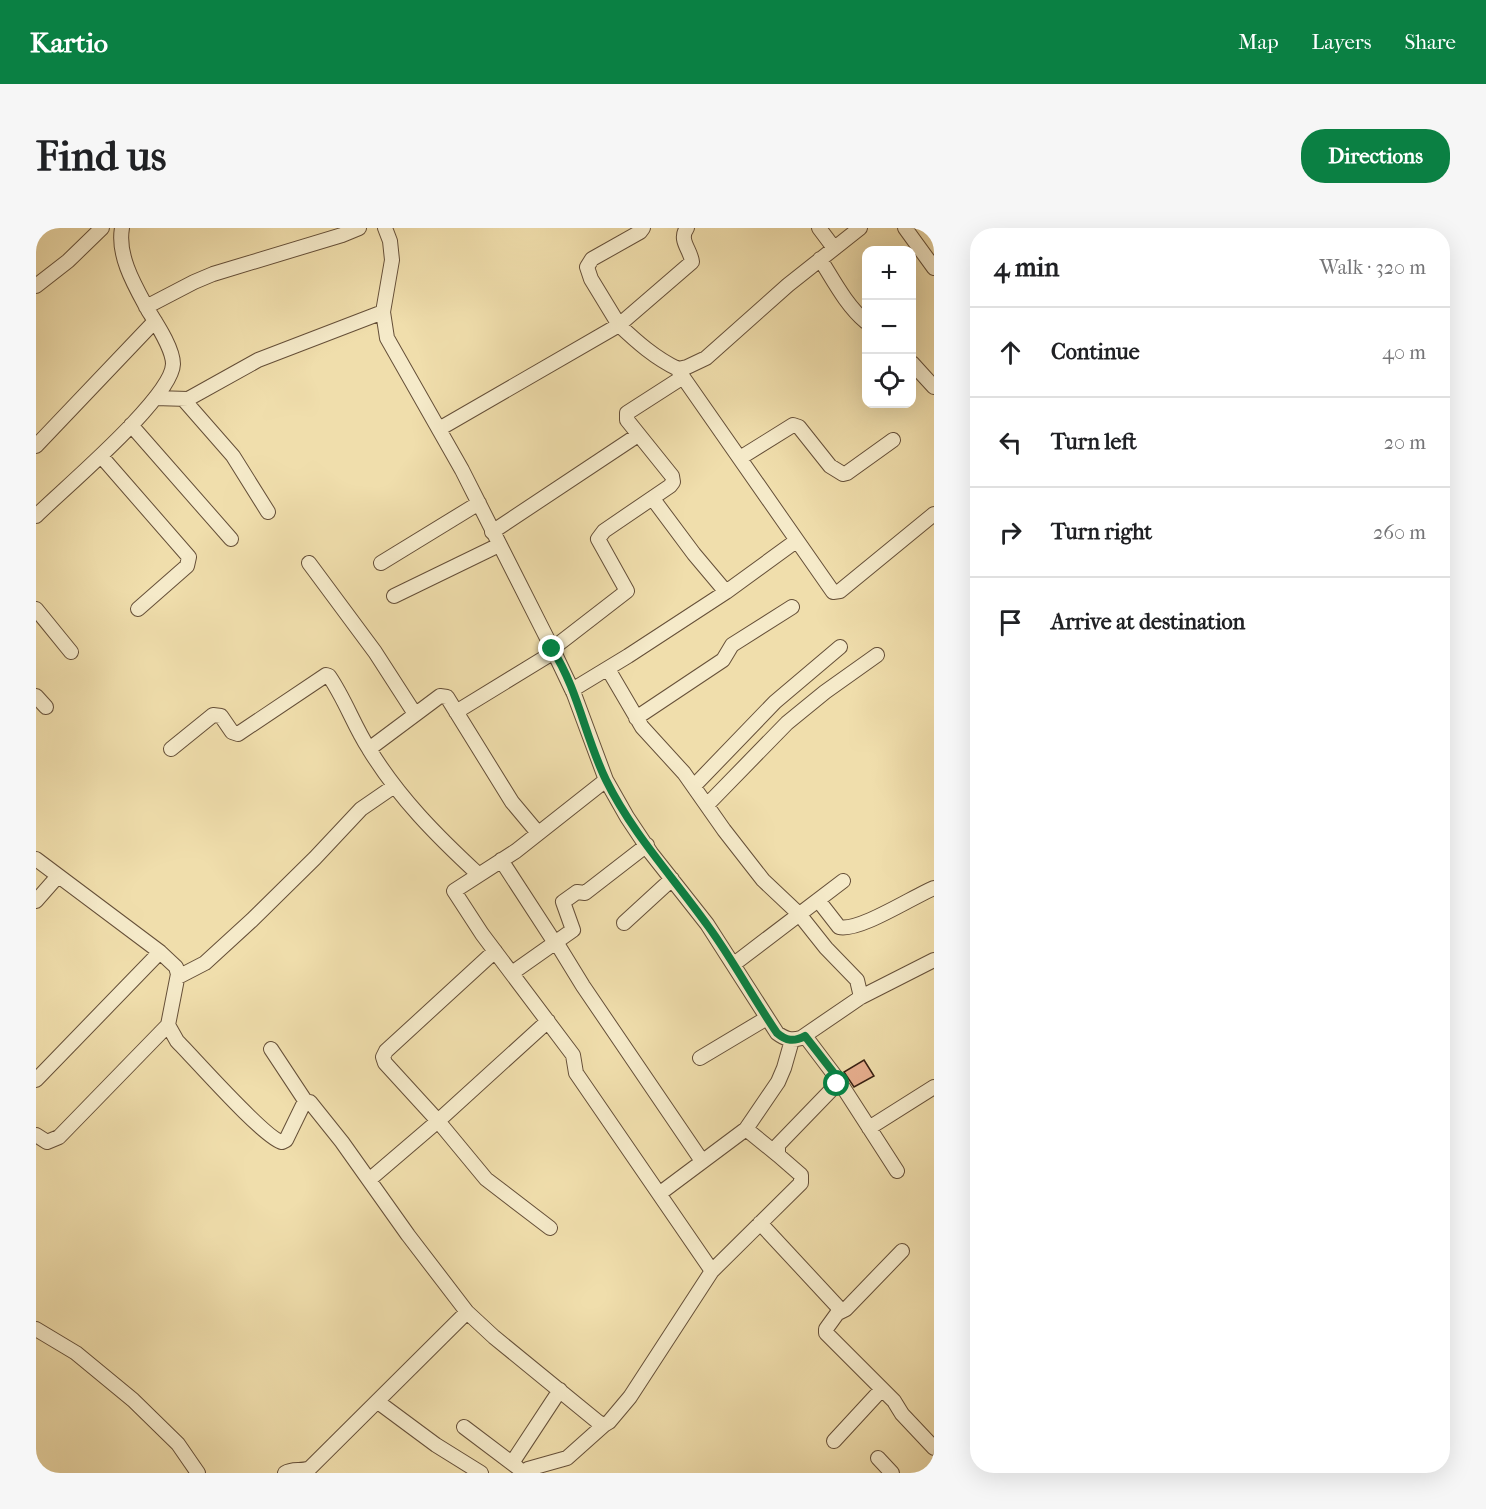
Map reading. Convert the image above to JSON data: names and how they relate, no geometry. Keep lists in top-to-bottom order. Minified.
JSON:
{"page":{"header":"Kartio","nav":["Map","Layers","Share"],"buttons":"Directions","title":"Find us","heading":["4 min","Walk · 320 m"],"map_buttons":["+","−"],"list":[["Continue","40 m"],["Turn left","20 m"],["Turn right","260 m"],"Arrive at destination"]}}
